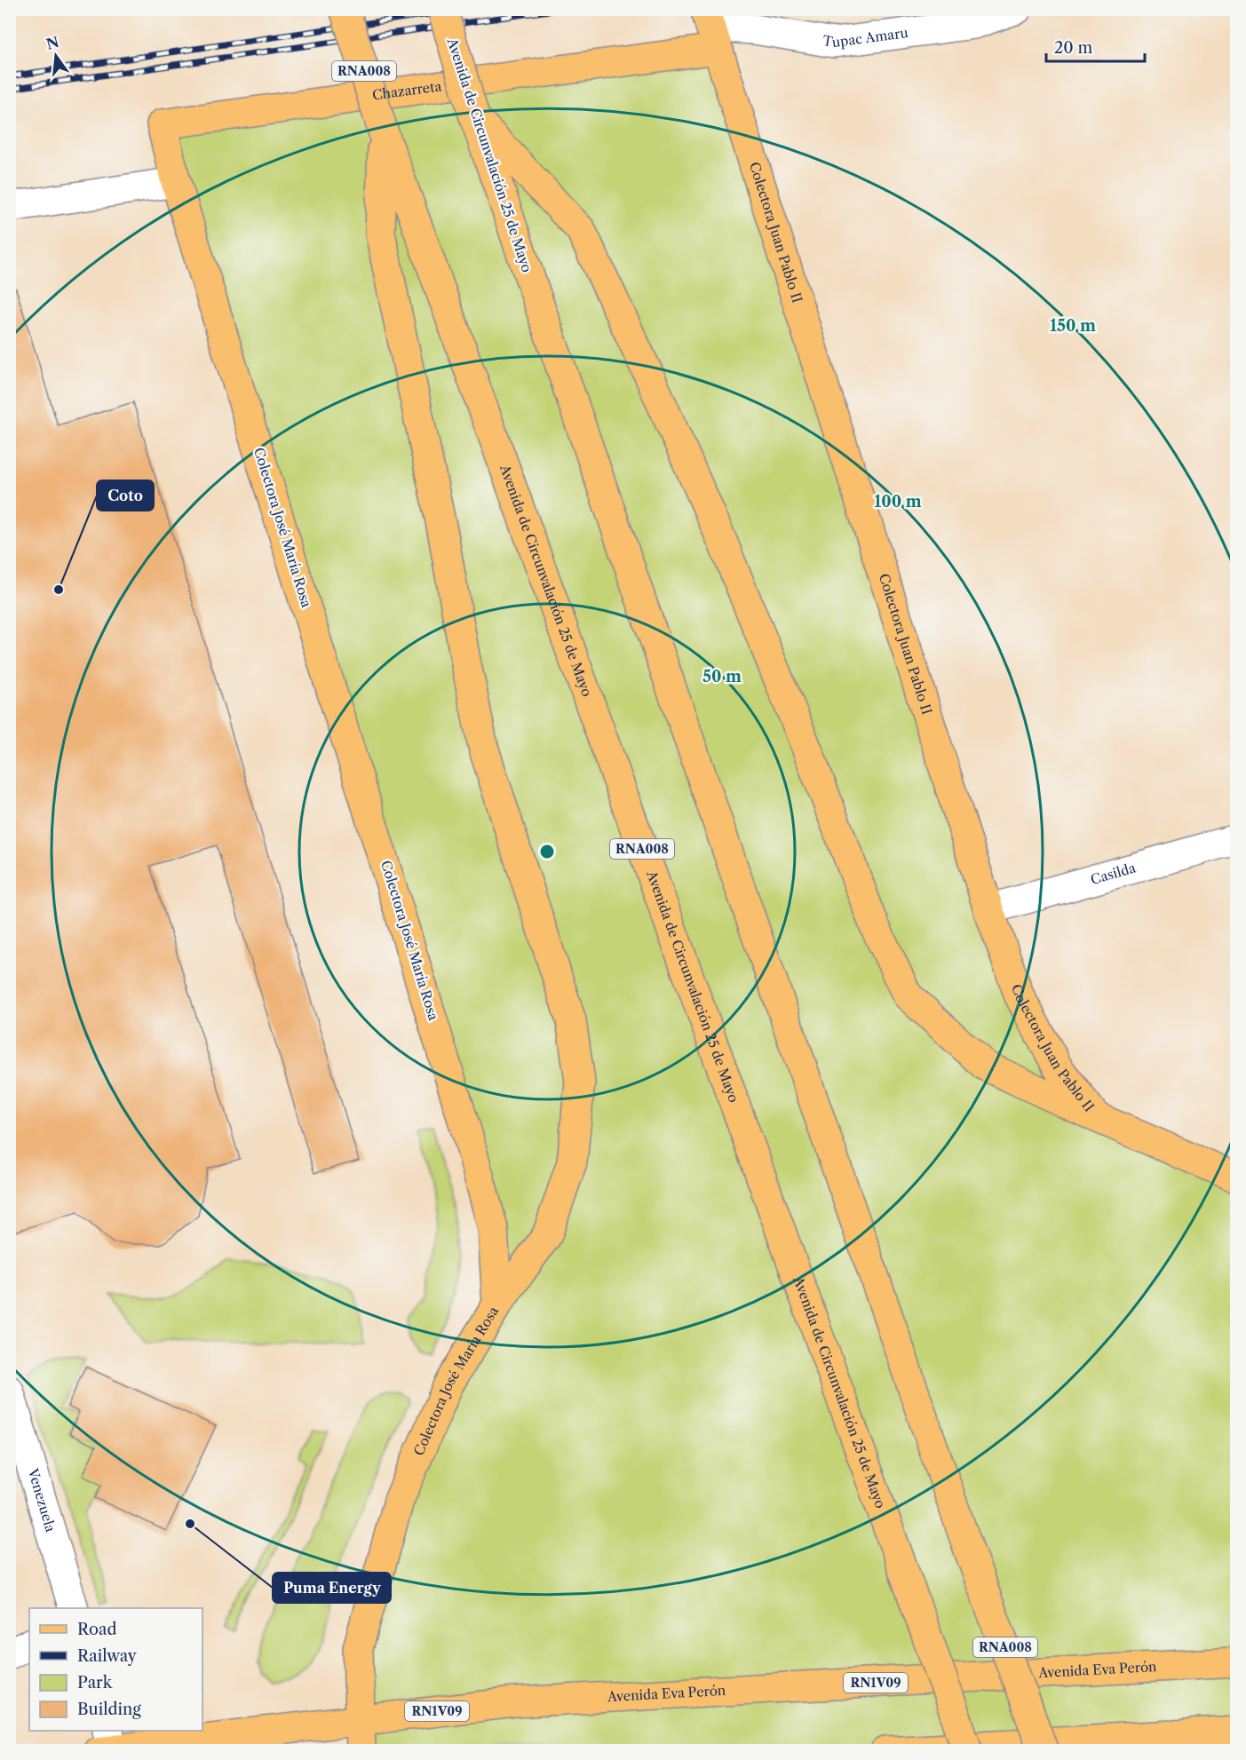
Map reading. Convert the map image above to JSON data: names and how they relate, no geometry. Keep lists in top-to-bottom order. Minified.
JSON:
{"streets":{"main road":["RNA008","Chazarreta","Avenida de Circunvalación 25 de Mayo","Colectora Juan Pablo II","Colectora José María Rosa","Avenida Eva Perón","RN1V09"],"street":["Tupac Amaru","Casilda","Venezuela"]},"crossings":[["Tupac Amaru","Chazarreta"],["Tupac Amaru","Colectora Juan Pablo II"],["Chazarreta","Colectora Juan Pablo II"],["Chazarreta","Colectora José María Rosa"],["Colectora Juan Pablo II","Casilda"],["Colectora José María Rosa","Avenida Eva Perón"]],"places":["Coto","Puma Energy"],"legend":["Road","Railway","Park","Building"],"scale_bar":"20 m","north":"top","rings":["150 m","100 m","50 m"]}
